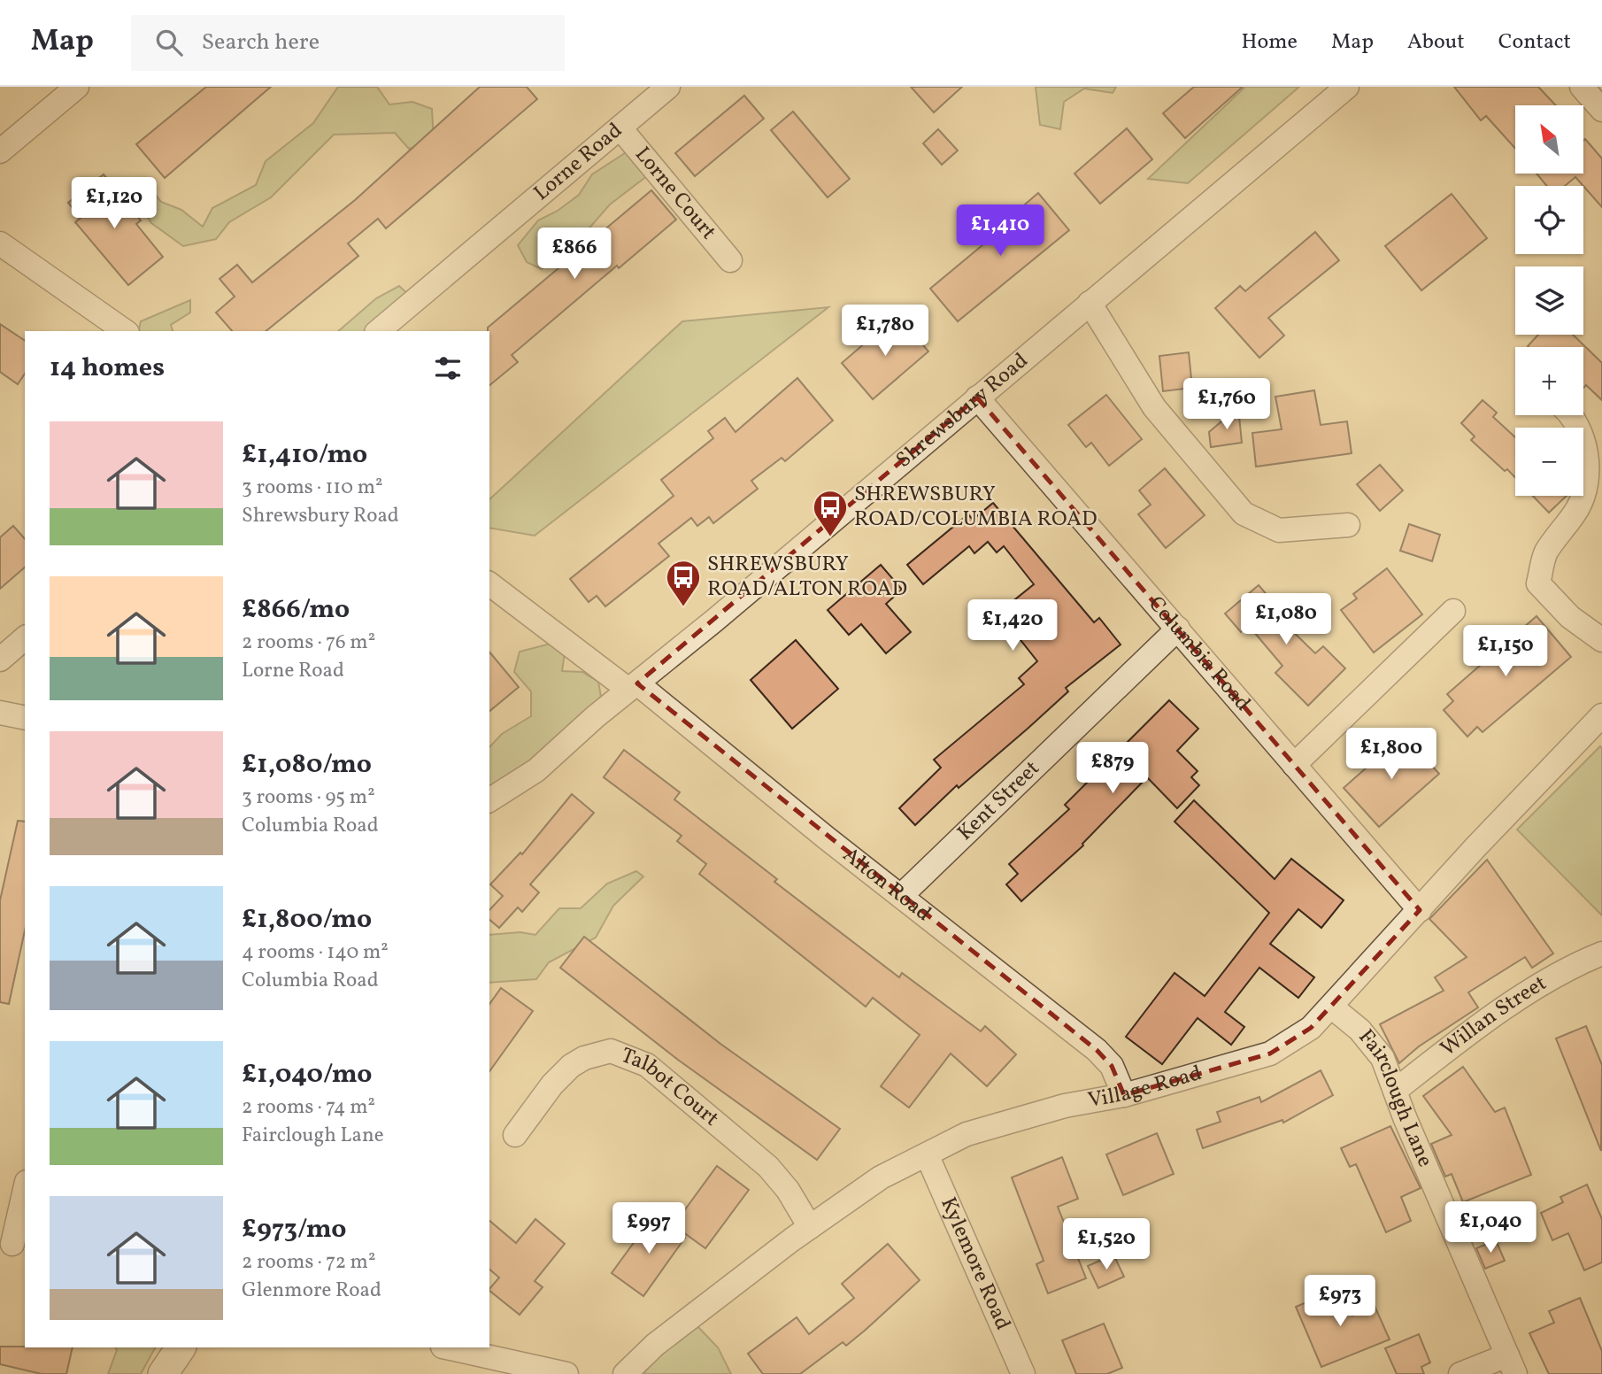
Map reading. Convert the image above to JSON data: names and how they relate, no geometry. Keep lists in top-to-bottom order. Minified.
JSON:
{"streets":{"street":["Lorne Road","Lorne Court","Shrewsbury Road","Columbia Road","Kent Street","Alton Road","Willan Street","Village Road","Talbot Court","Fairclough Lane","Kylemore Road"]},"crossings":[["Lorne Road","Lorne Court"],["Shrewsbury Road","Columbia Road"],["Shrewsbury Road","Alton Road"],["Columbia Road","Kent Street"],["Columbia Road","Village Road"],["Kent Street","Alton Road"],["Alton Road","Village Road"],["Willan Street","Fairclough Lane"],["Village Road","Talbot Court"],["Village Road","Fairclough Lane"],["Village Road","Kylemore Road"]],"places":{"bus stop":["SHREWSBURY ROAD/COLUMBIA ROAD","SHREWSBURY ROAD/ALTON ROAD"]},"north":"top left","page":{"header":"Map","search":"Search here","nav":["Home","Map","About","Contact"],"map_buttons":["+","−"],"price":["£1,120","£1,410","£866","£1,780","£1,760","£1,080","£1,420","£1,150","£1,800","£879","£1,040","£997","£1,520","£973"],"heading":"14 homes","list":[{"name":"£1,410/mo","note":"3 rooms · 110 m² · Shrewsbury Road"},{"name":"£866/mo","note":"2 rooms · 76 m² · Lorne Road"},{"name":"£1,080/mo","note":"3 rooms · 95 m² · Columbia Road"},{"name":"£1,800/mo","note":"4 rooms · 140 m² · Columbia Road"},{"name":"£1,040/mo","note":"2 rooms · 74 m² · Fairclough Lane"},{"name":"£973/mo","note":"2 rooms · 72 m² · Glenmore Road"}]}}
